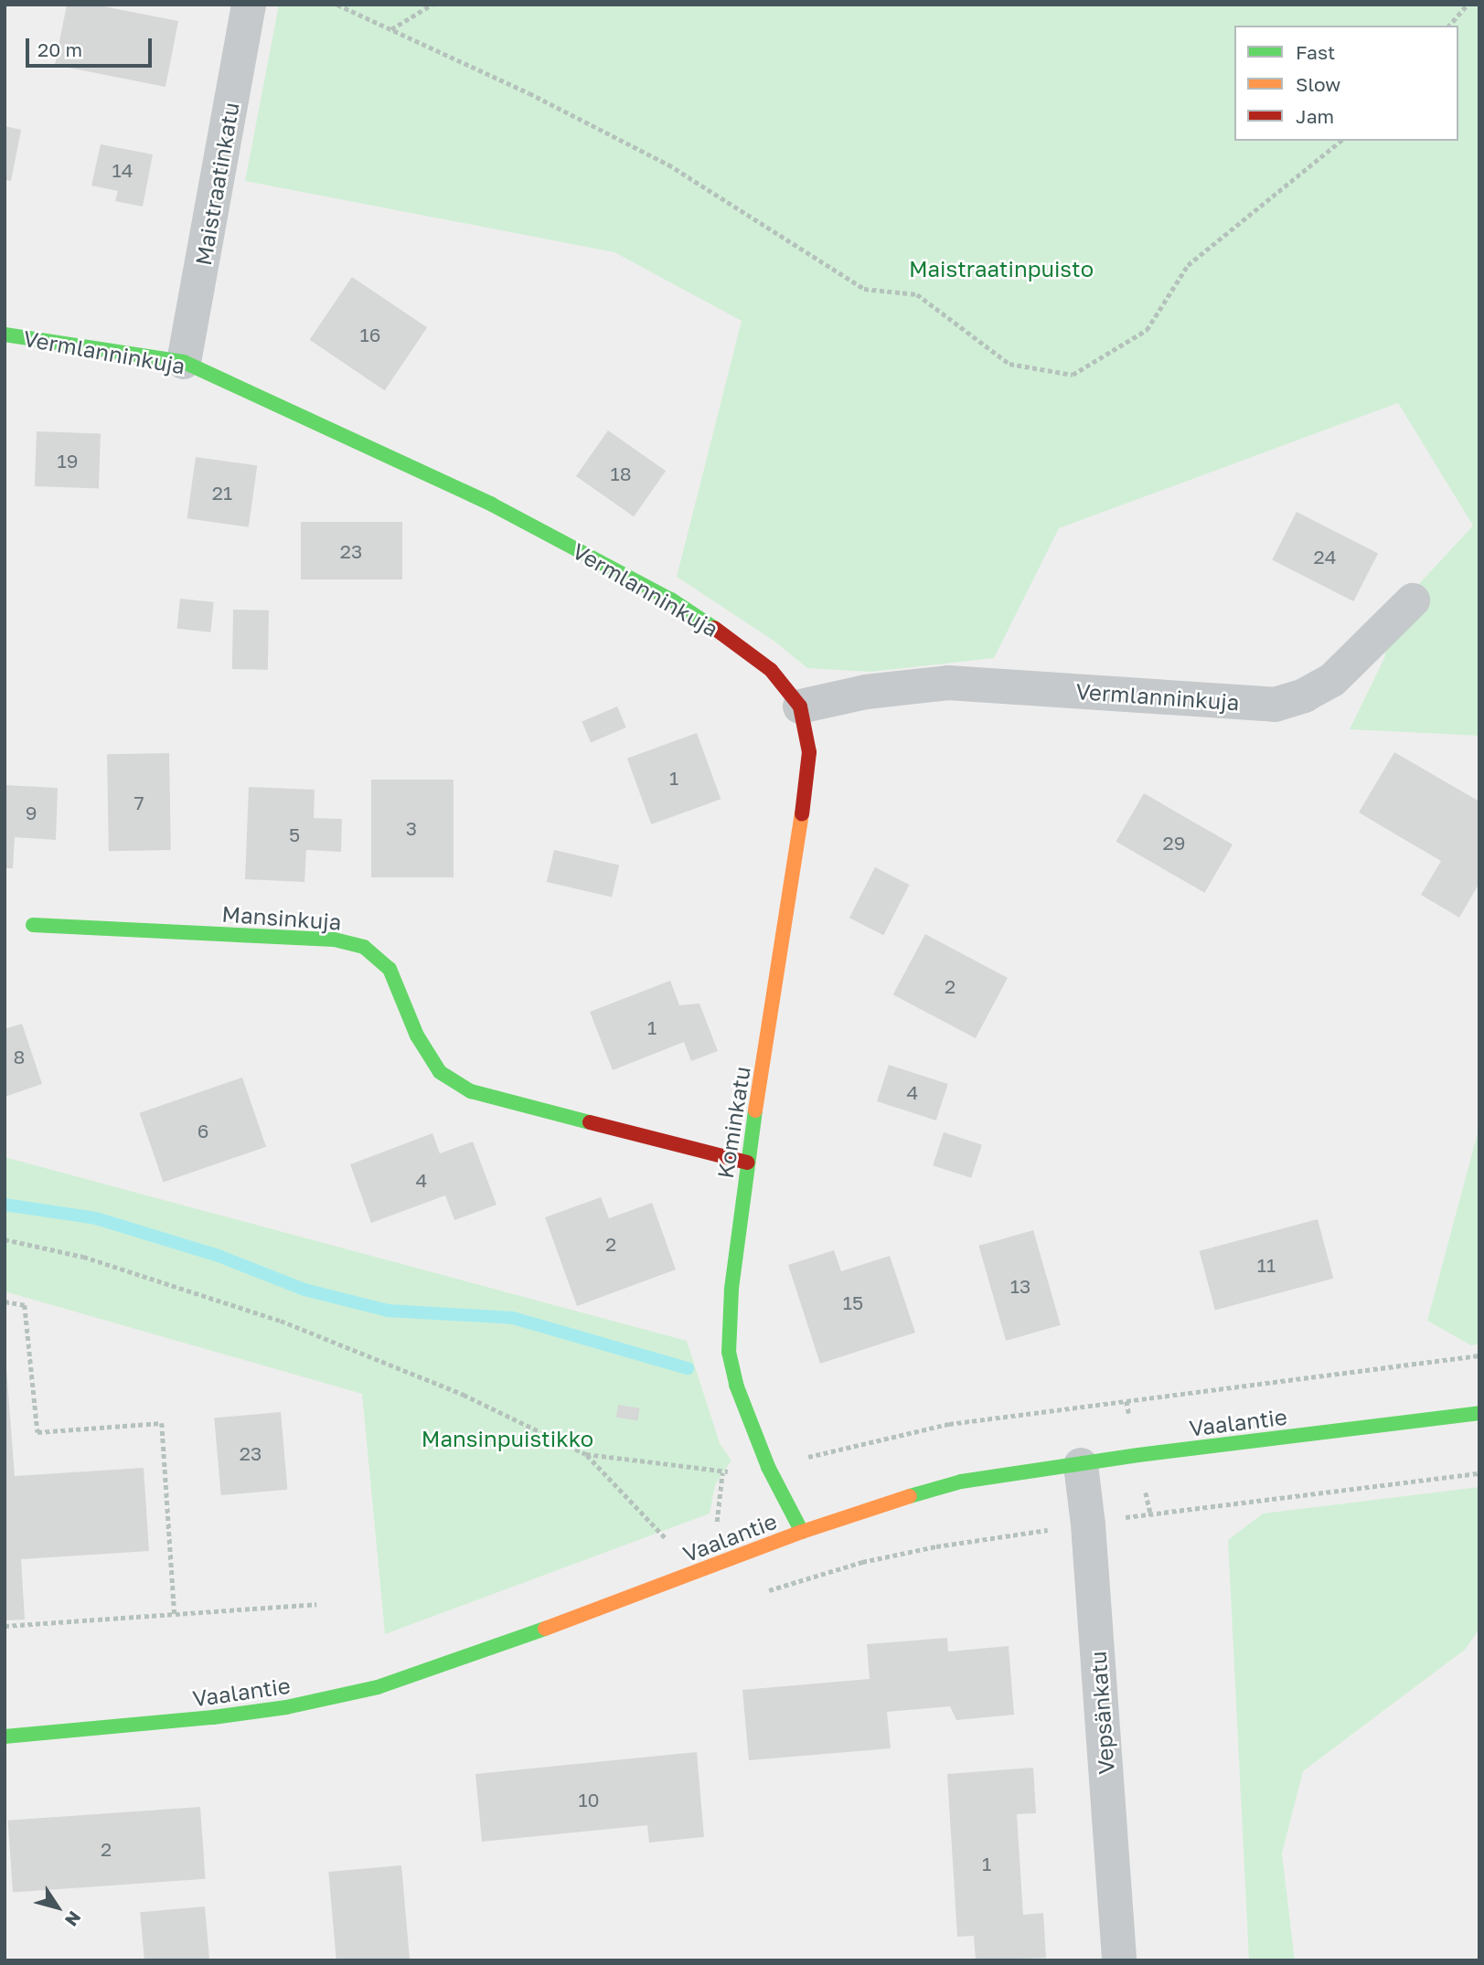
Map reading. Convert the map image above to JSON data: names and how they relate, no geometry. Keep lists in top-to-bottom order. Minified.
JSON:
{"streets":{"street":["Maistraatinkatu","Vermlanninkuja","Mansinkuja","Kominkatu","Vaalantie","Vepsänkatu"]},"crossings":[["Maistraatinkatu","Vermlanninkuja"],["Vermlanninkuja","Kominkatu"],["Mansinkuja","Kominkatu"],["Kominkatu","Vaalantie"],["Vaalantie","Vepsänkatu"]],"parks":["Maistraatinpuisto","Mansinpuistikko"],"house_numbers":["14","16","19","18","21","23","24","1","7","9","3","5","29","2","1","8","4","6","4","2","11","13","15","23","10","2","1"],"legend":["Fast","Slow","Jam"],"scale_bar":"20 m","north":"bottom right"}
